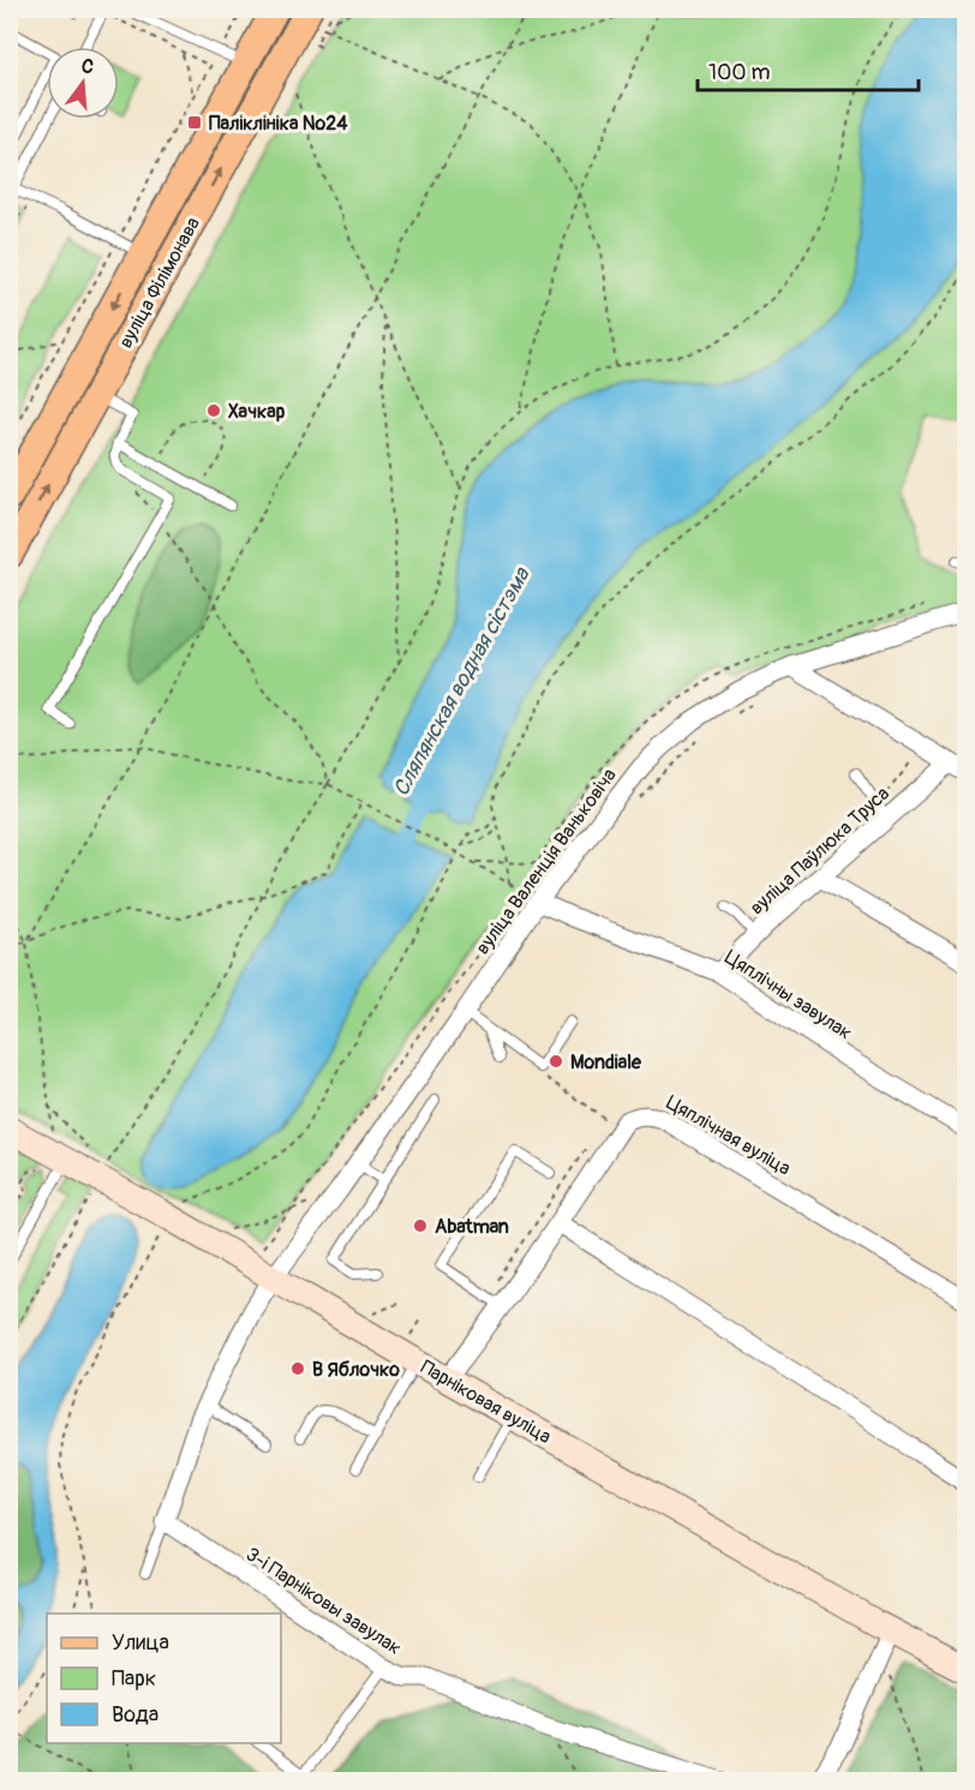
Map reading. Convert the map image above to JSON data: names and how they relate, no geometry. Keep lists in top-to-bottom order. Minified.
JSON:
{"streets":{"main road":["вуліца Філімонава"],"street":["вуліца Паўлюка Труса","вуліца Валенція Ваньковіча","Цяплічны завулак","Цяплічная вуліца","Парніковая вуліца","3-і Парніковы завулак"]},"crossings":[["вуліца Паўлюка Труса","Цяплічны завулак"],["вуліца Валенція Ваньковіча","Цяплічны завулак"],["вуліца Валенція Ваньковіча","Парніковая вуліца"]],"water":["Сляпянская водная сістэма"],"places":{"transit":["Паліклініка №24"],"other":["Хачкар","Mondiale","Abatman","В Яблочко"]},"legend":["Улица","Парк","Вода"],"scale_bar":"100 m","north":"top"}
